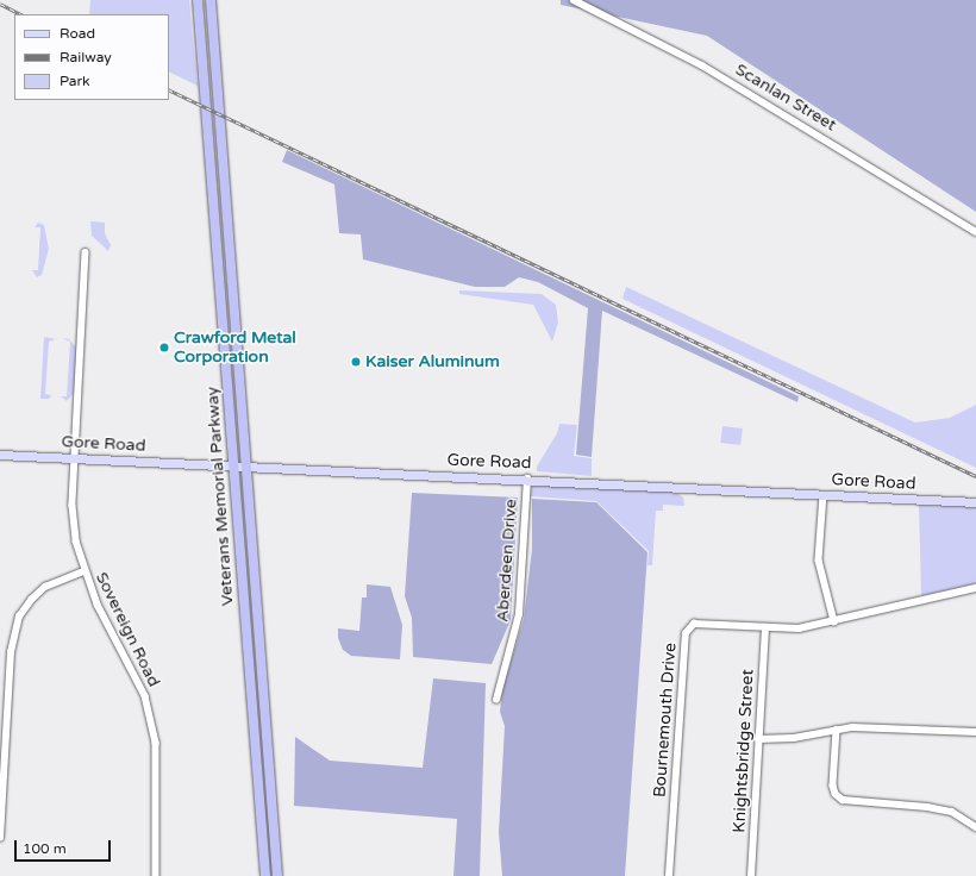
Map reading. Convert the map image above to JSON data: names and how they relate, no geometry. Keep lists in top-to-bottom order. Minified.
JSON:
{"streets":{"highway":["Veterans Memorial Parkway"],"main road":["Gore Road"],"street":["Scanlan Street","Aberdeen Drive","Sovereign Road","Bournemouth Drive","Knightsbridge Street"]},"crossings":[["Gore Road","Veterans Memorial Parkway"],["Gore Road","Aberdeen Drive"],["Gore Road","Sovereign Road"],["Bournemouth Drive","Knightsbridge Street"]],"places":["Crawford Metal Corporation","Kaiser Aluminum"],"legend":["Road","Railway","Park"],"scale_bar":"100 m"}
